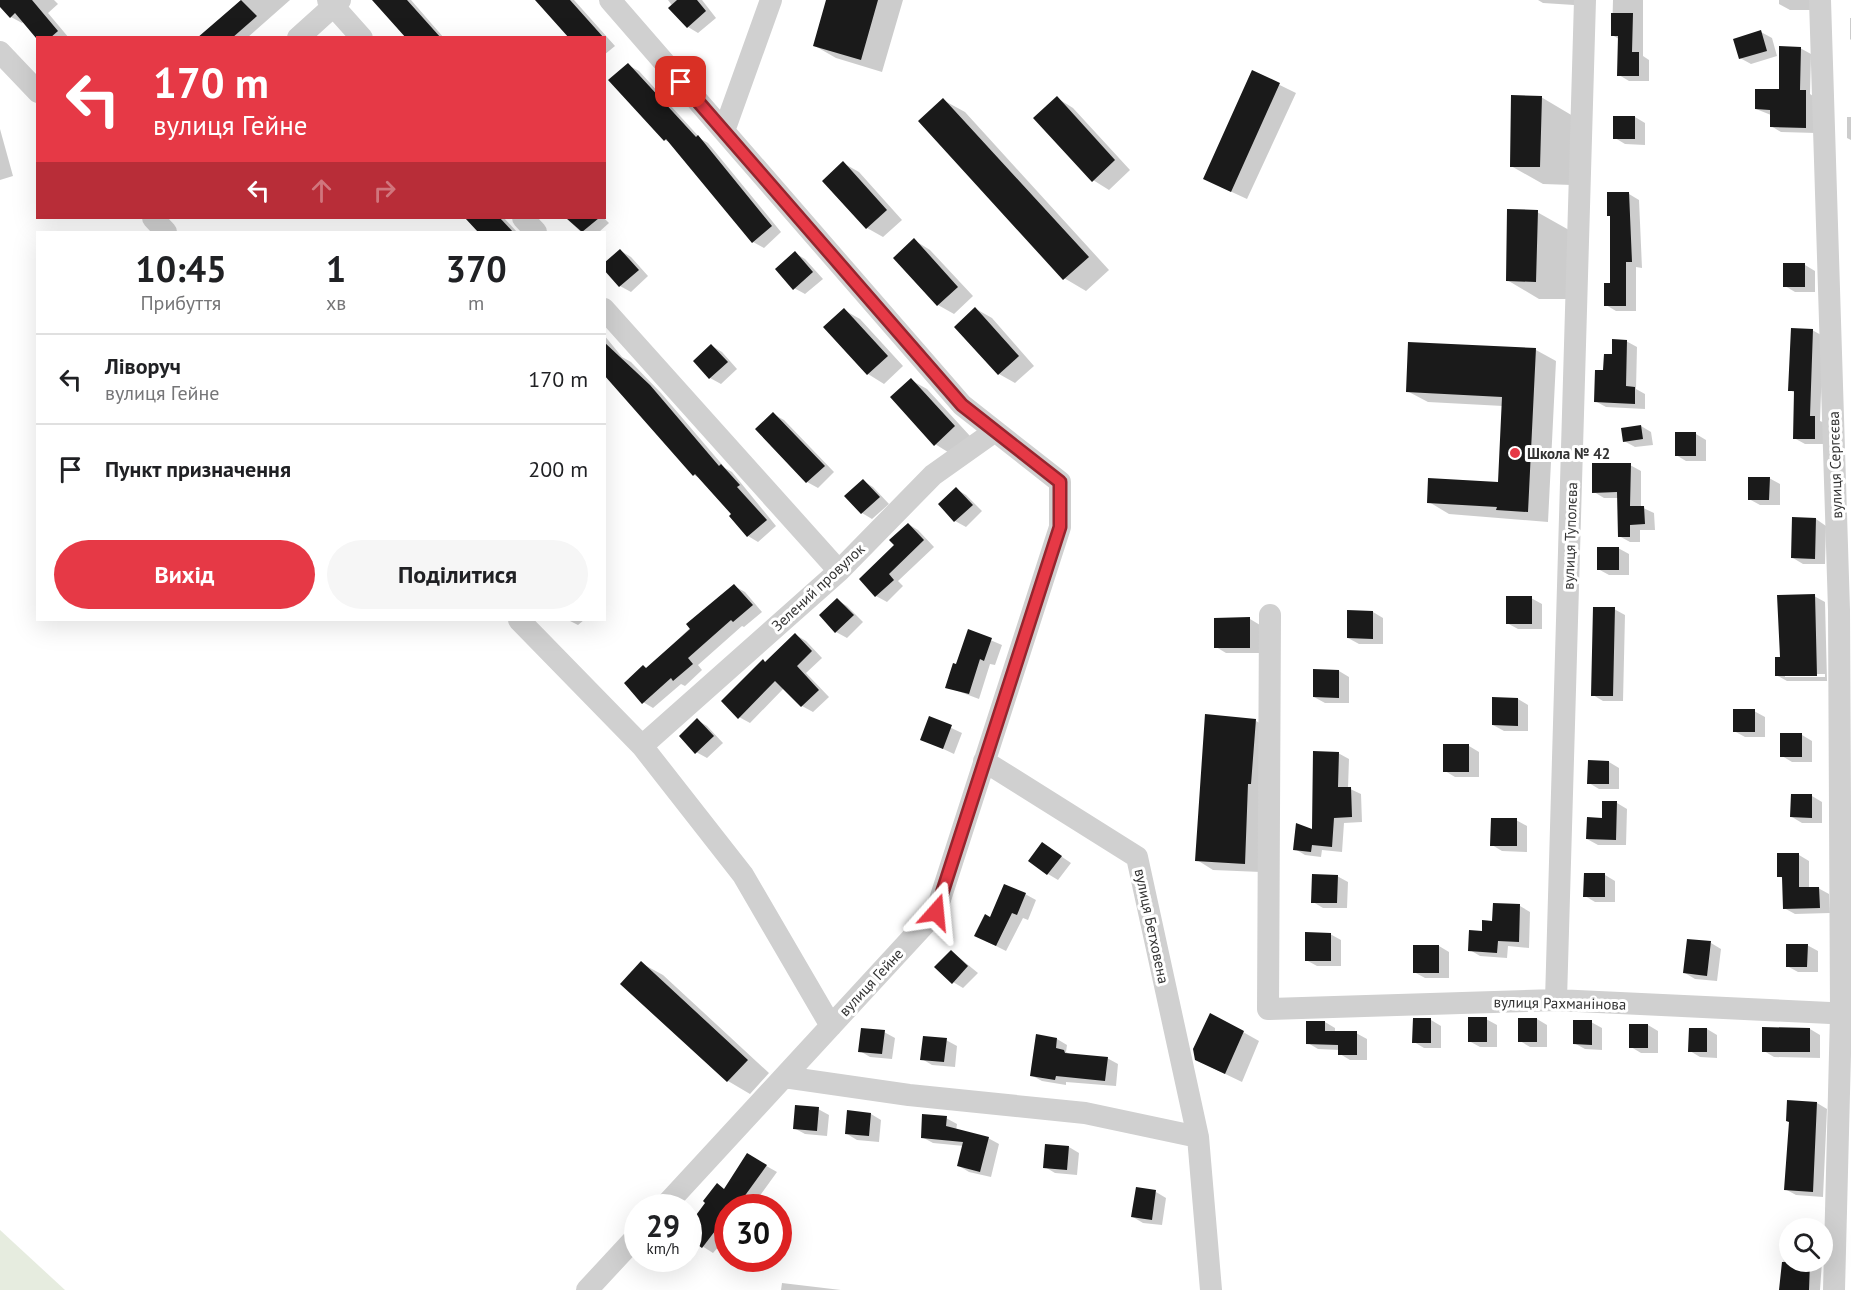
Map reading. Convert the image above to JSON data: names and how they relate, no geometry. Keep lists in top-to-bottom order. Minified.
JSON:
{"streets":{"street":["вулиця Сергєєва","вулиця Туполєва","Зелений провулок","вулиця Бетховена","вулиця Гейне","вулиця Рахманінова"]},"crossings":[["вулиця Сергєєва","вулиця Рахманінова"],["вулиця Туполєва","вулиця Рахманінова"],["Зелений провулок","вулиця Гейне"],["вулиця Бетховена","вулиця Гейне"]],"places":["Школа № 42"],"page":{"turn":["170 m","вулиця Гейне"],"eta":["10:45","Прибуття","1","хв","370","m"],"list":[{"name":"Ліворуч","note":"вулиця Гейне","value":"170 m"},{"name":"Пункт призначення","value":"200 m"}],"buttons":["Вихід","Поділитися"],"speed":"29 km/h","limit":"30"}}
